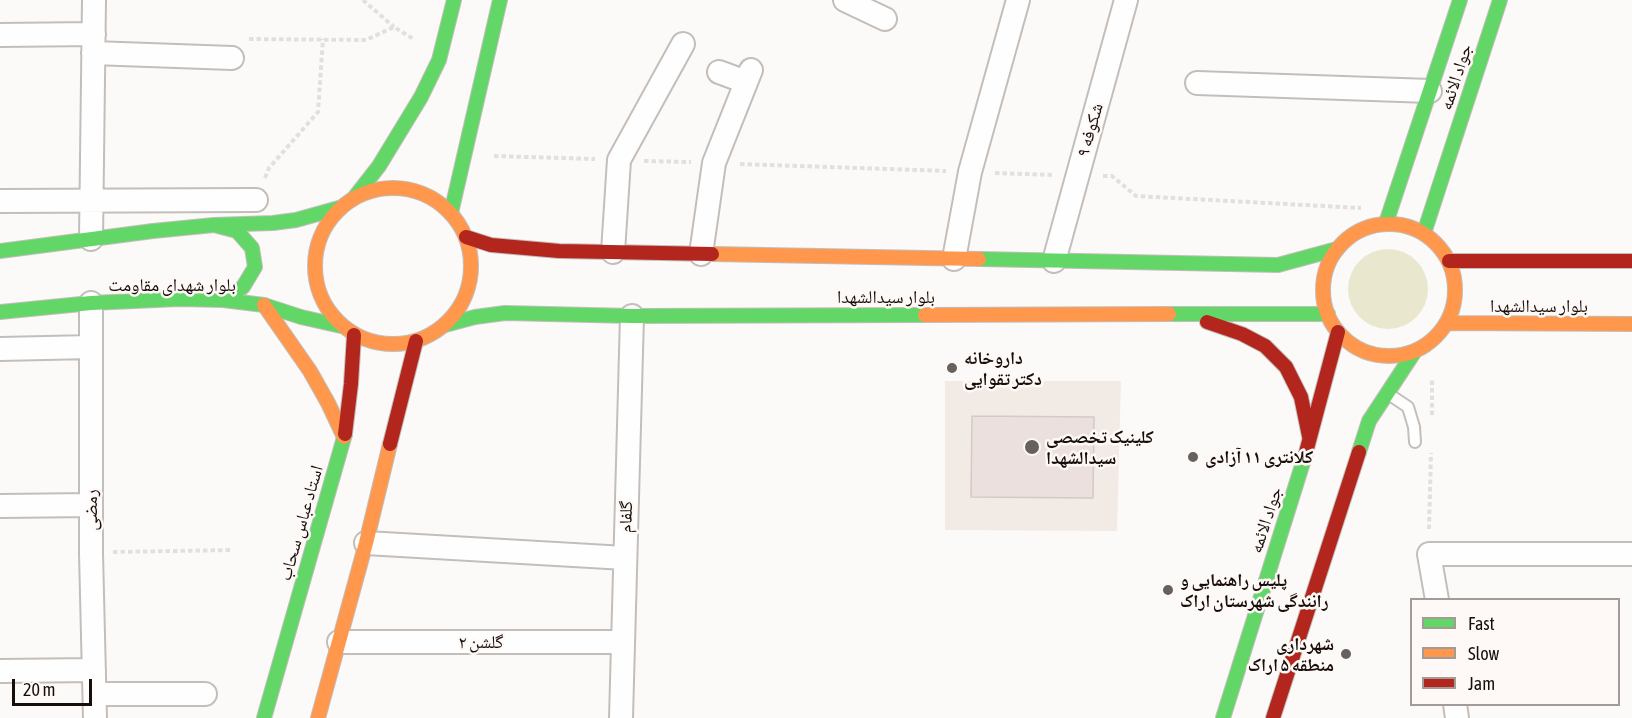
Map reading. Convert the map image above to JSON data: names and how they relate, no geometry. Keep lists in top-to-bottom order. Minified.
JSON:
{"streets":{"main road":["جواد الائمه","بلوار شهدای مقاومت","بلوار سیدالشهدا","استاد عباس سحاب"],"street":["شکوفه ۹","رمضی","گلفام","گلشن ۲"]},"crossings":[["جواد الائمه","بلوار سیدالشهدا"],["بلوار شهدای مقاومت","بلوار سیدالشهدا"],["بلوار شهدای مقاومت","رمضی"],["بلوار شهدای مقاومت","استاد عباس سحاب"],["بلوار سیدالشهدا","گلفام"],["بلوار سیدالشهدا","استاد عباس سحاب"],["گلفام","گلشن ۲"]],"places":["داروخانه دکتر تقوایی","کلینیک تخصصی سیدالشهدا","کلانتری ۱۱ آزادی","پلیس راهنمایی و رانندگی شهرستان اراک","شهرداری منطقه ۵ اراک"],"legend":["Fast","Slow","Jam"],"scale_bar":"20 m"}
